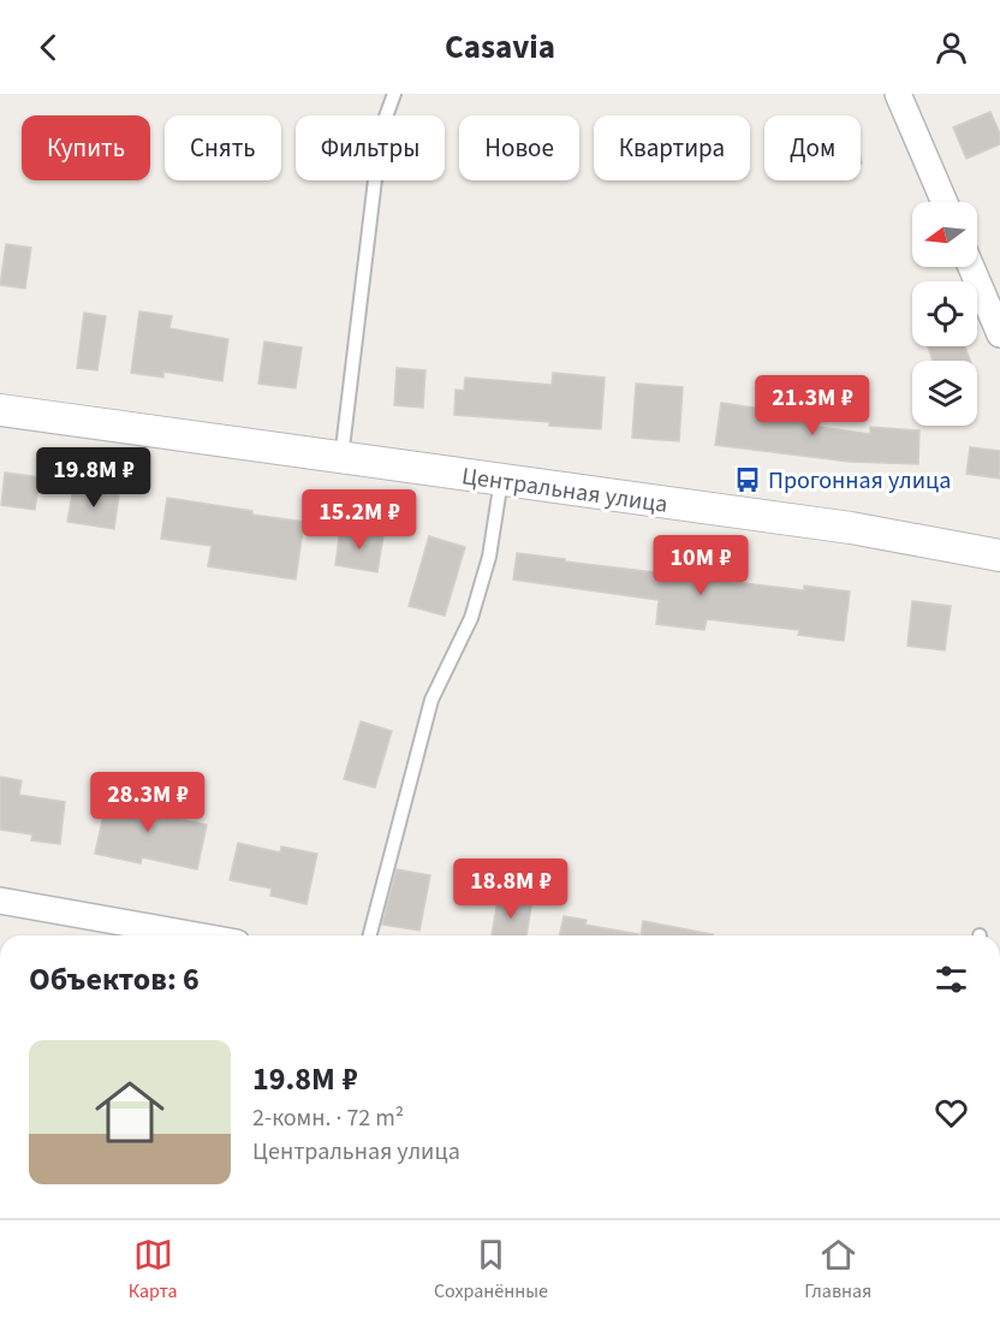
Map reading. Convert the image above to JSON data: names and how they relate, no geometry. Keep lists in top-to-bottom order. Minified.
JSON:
{"streets":{"street":["Центральная улица"]},"places":{"bus stop":["Прогонная улица"]},"north":"left","page":{"header":"Casavia","chip":["Купить","Снять","Фильтры","Новое","Квартира","Дом"],"price":["21.3M ₽","19.8M ₽","15.2M ₽","10M ₽","28.3M ₽","18.8M ₽"],"heading":"Объектов: 6","list":[{"name":"19.8M ₽","note":"2-комн. · 72 m² · Центральная улица"}],"tabs":["Карта","Сохранённые","Главная"]}}
